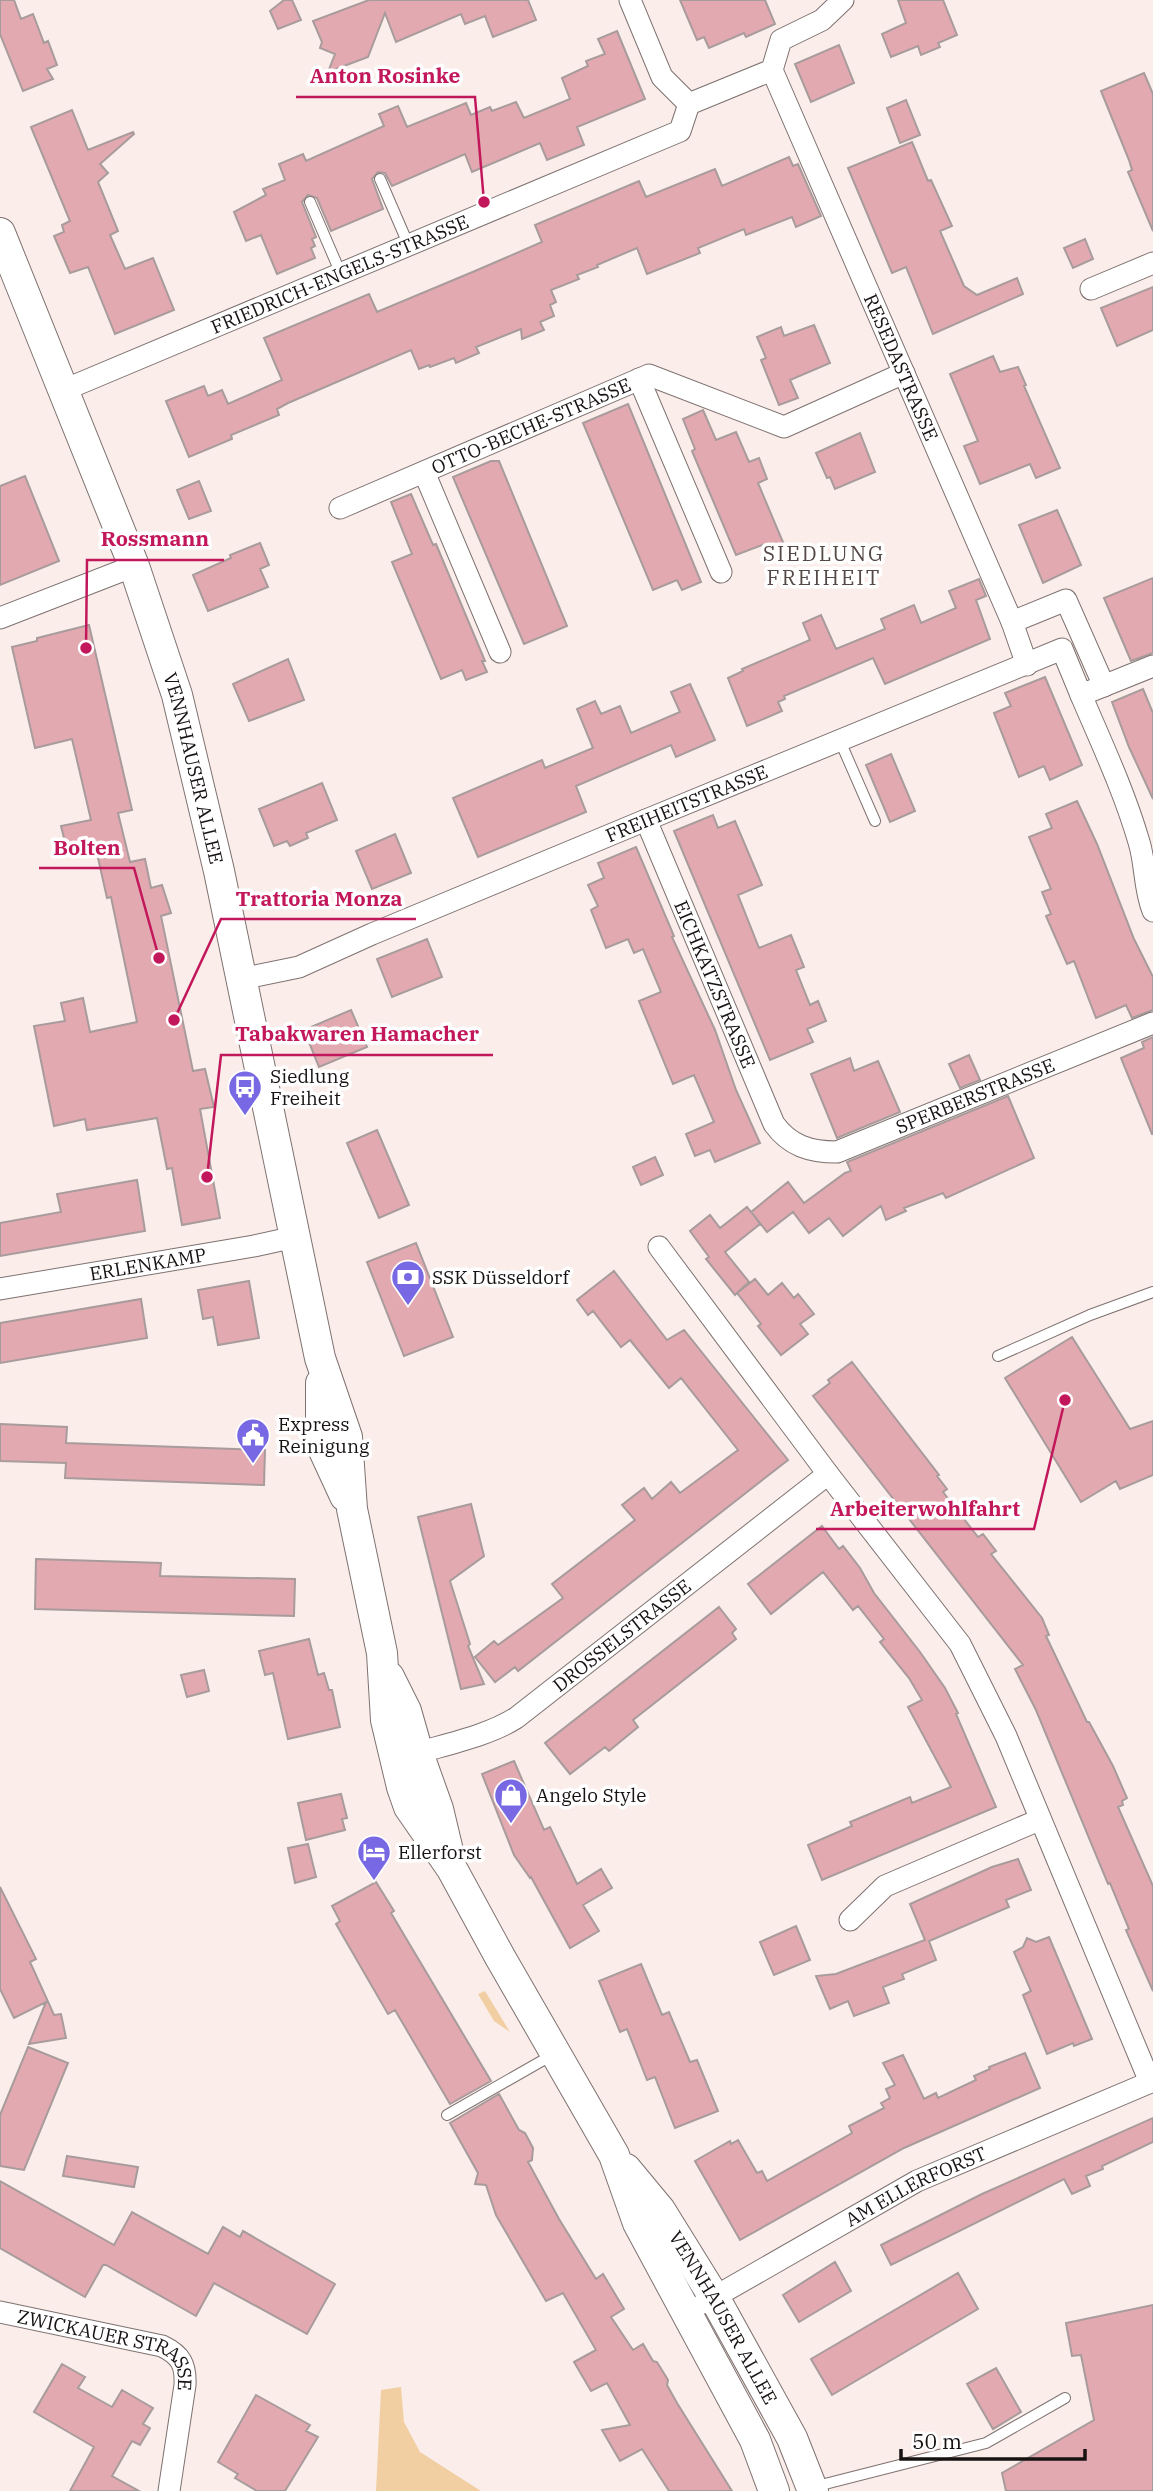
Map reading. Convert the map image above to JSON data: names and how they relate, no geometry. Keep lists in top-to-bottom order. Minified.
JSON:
{"streets":{"main road":["VENNHAUSER ALLEE"],"street":["FRIEDRICH-ENGELS-STRASSE","RESEDASTRASSE","OTTO-BECHE-STRASSE","FREIHEITSTRASSE","EICHKATZSTRASSE","SPERBERSTRASSE","ERLENKAMP","DROSSELSTRASSE","AM ELLERFORST","ZWICKAUER STRASSE"]},"crossings":[["FRIEDRICH-ENGELS-STRASSE","VENNHAUSER ALLEE"],["RESEDASTRASSE","OTTO-BECHE-STRASSE"],["RESEDASTRASSE","FREIHEITSTRASSE"],["VENNHAUSER ALLEE","FREIHEITSTRASSE"],["VENNHAUSER ALLEE","ERLENKAMP"],["VENNHAUSER ALLEE","DROSSELSTRASSE"],["VENNHAUSER ALLEE","AM ELLERFORST"],["FREIHEITSTRASSE","EICHKATZSTRASSE"],["EICHKATZSTRASSE","SPERBERSTRASSE"]],"districts":["SIEDLUNG FREIHEIT"],"places":{"other":["Anton Rosinke","Rossmann","Bolten","Trattoria Monza","Tabakwaren Hamacher","Arbeiterwohlfahrt"],"bus stop":["Siedlung Freiheit"],"bank":["SSK Düsseldorf"],"public building":["Express Reinigung"],"shop":["Angelo Style"],"hotel":["Ellerforst"]},"scale_bar":"50 m"}
